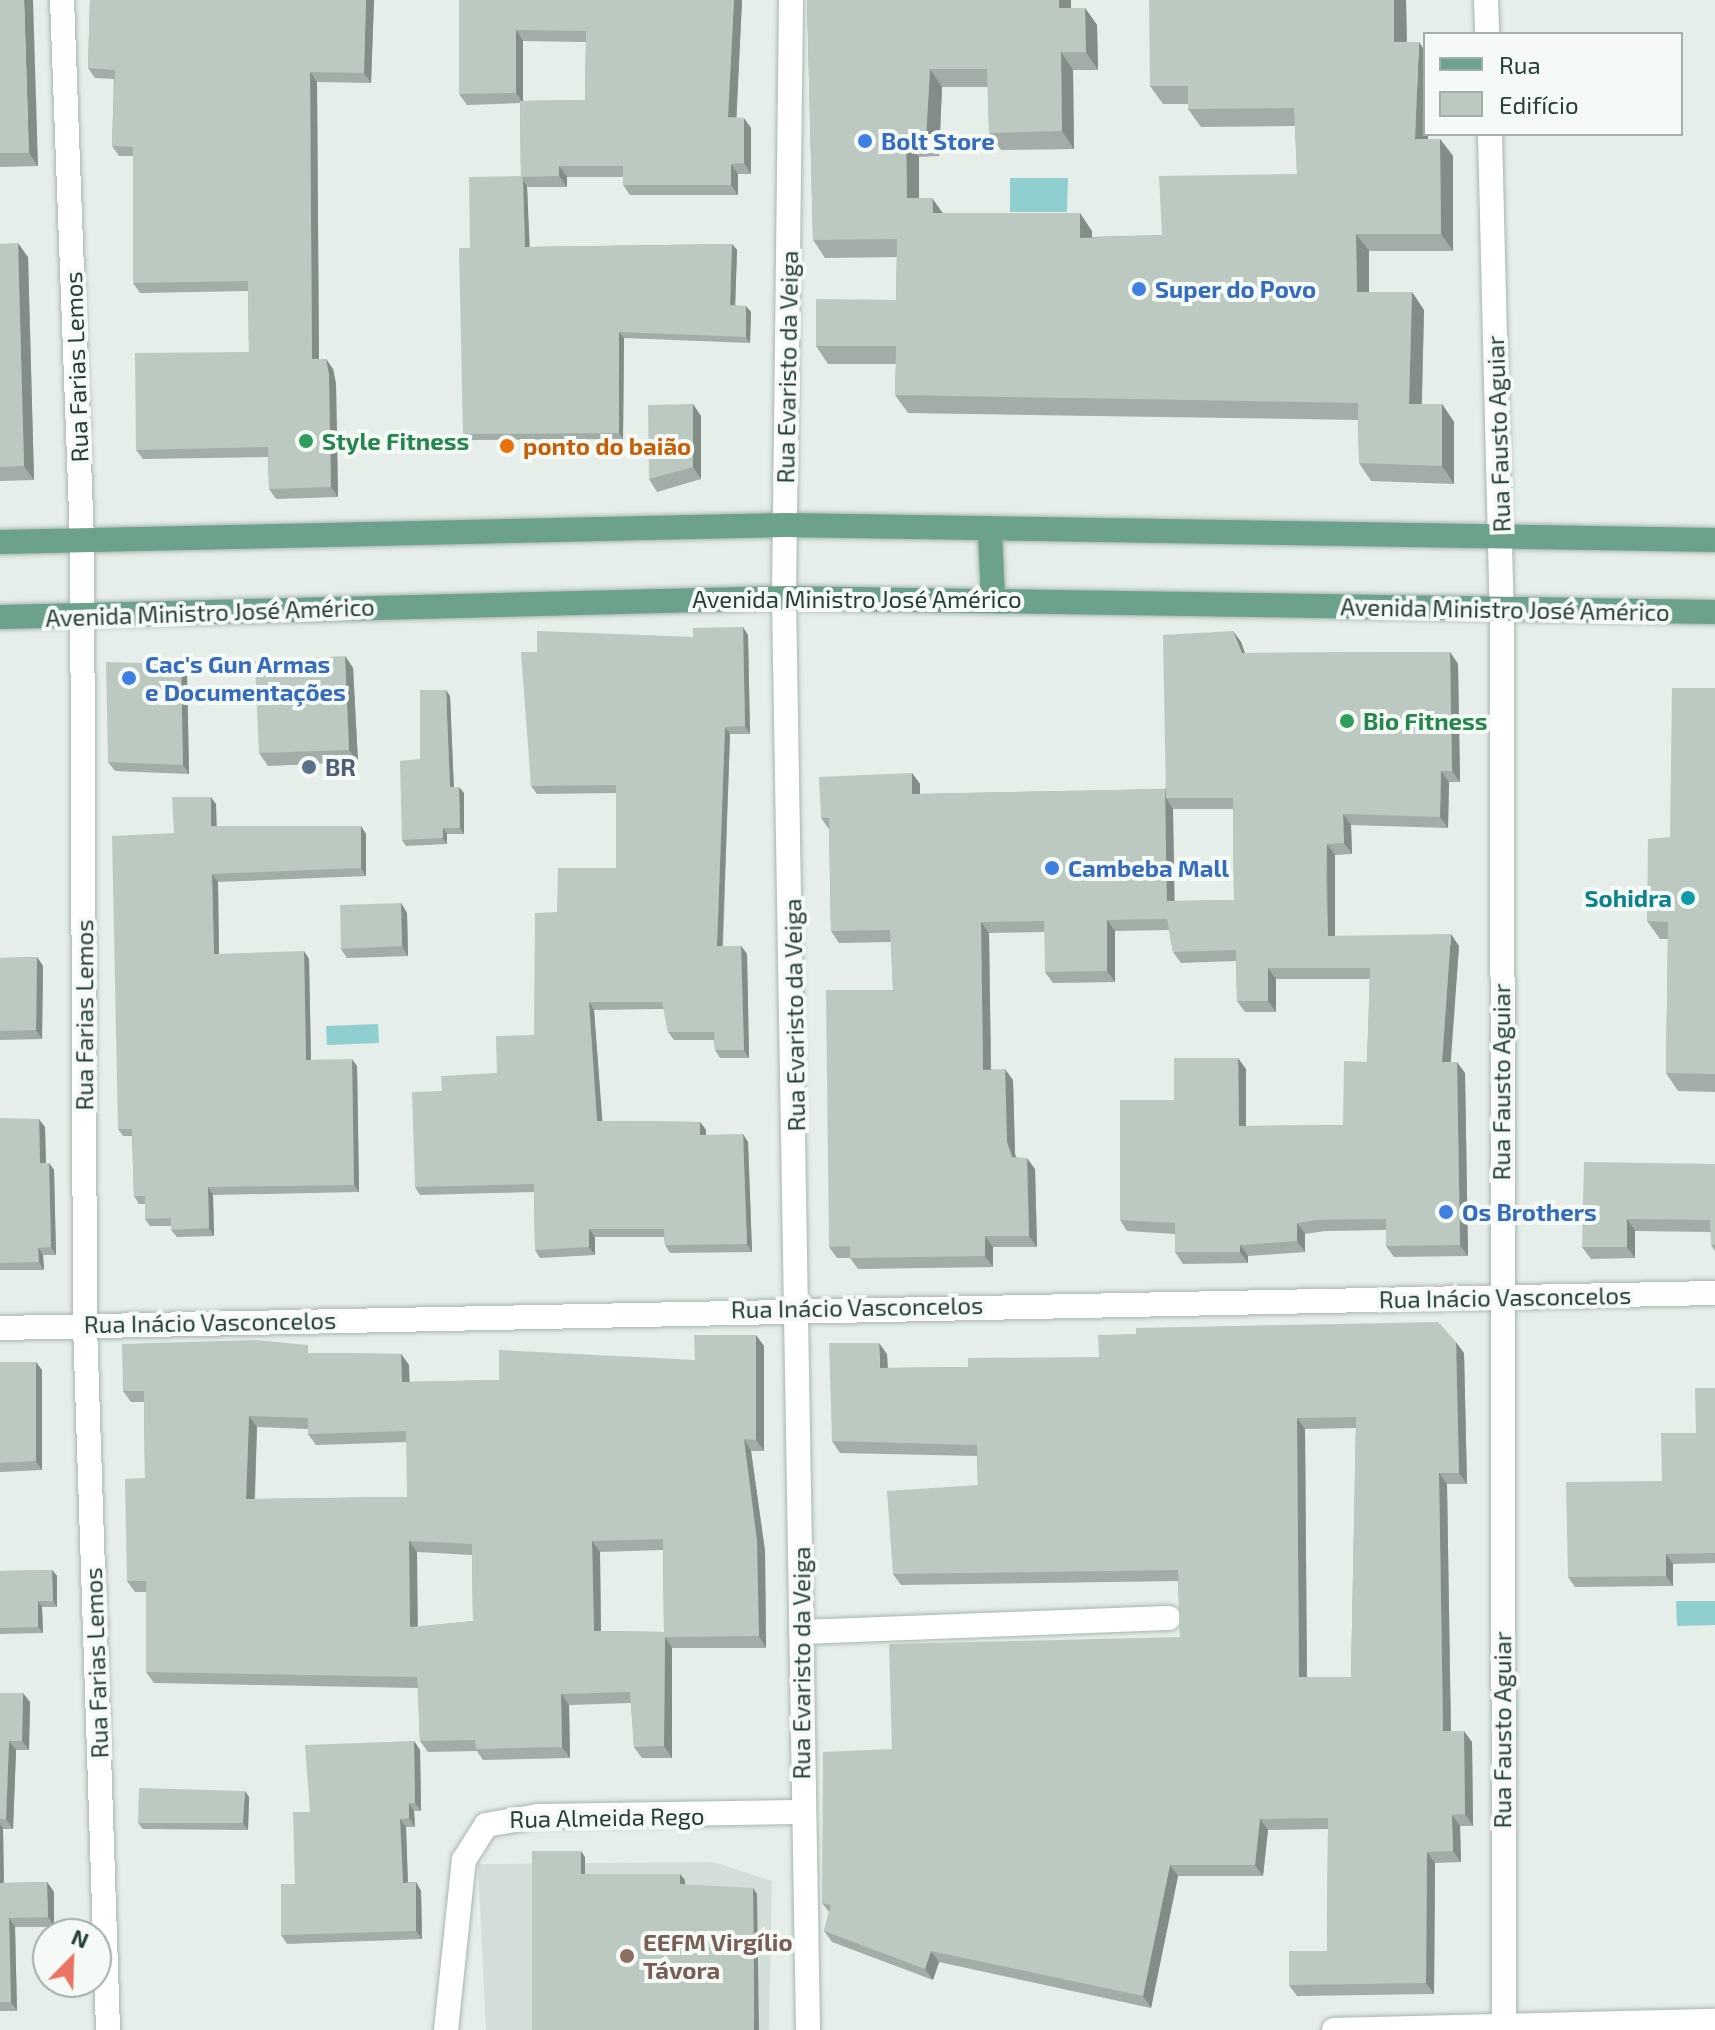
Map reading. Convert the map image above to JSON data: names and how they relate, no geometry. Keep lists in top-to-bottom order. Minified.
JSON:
{"streets":{"main road":["Avenida Ministro José Américo"],"street":["Rua Farias Lemos","Rua Evaristo da Veiga","Rua Fausto Aguiar","Rua Inácio Vasconcelos","Rua Almeida Rego"]},"crossings":[["Rua Farias Lemos","Avenida Ministro José Américo"],["Rua Farias Lemos","Rua Inácio Vasconcelos"],["Rua Evaristo da Veiga","Avenida Ministro José Américo"],["Rua Evaristo da Veiga","Rua Inácio Vasconcelos"],["Rua Evaristo da Veiga","Rua Almeida Rego"],["Rua Fausto Aguiar","Avenida Ministro José Américo"],["Rua Fausto Aguiar","Rua Inácio Vasconcelos"]],"places":["Bolt Store","Super do Povo","Style Fitness","ponto do baião","Cac's Gun Armas e Documentações","Bio Fitness","BR","Cambeba Mall","Sohidra","Os Brothers","EEFM Virgílio Távora"],"legend":["Rua","Edifício"],"north":"top right"}
